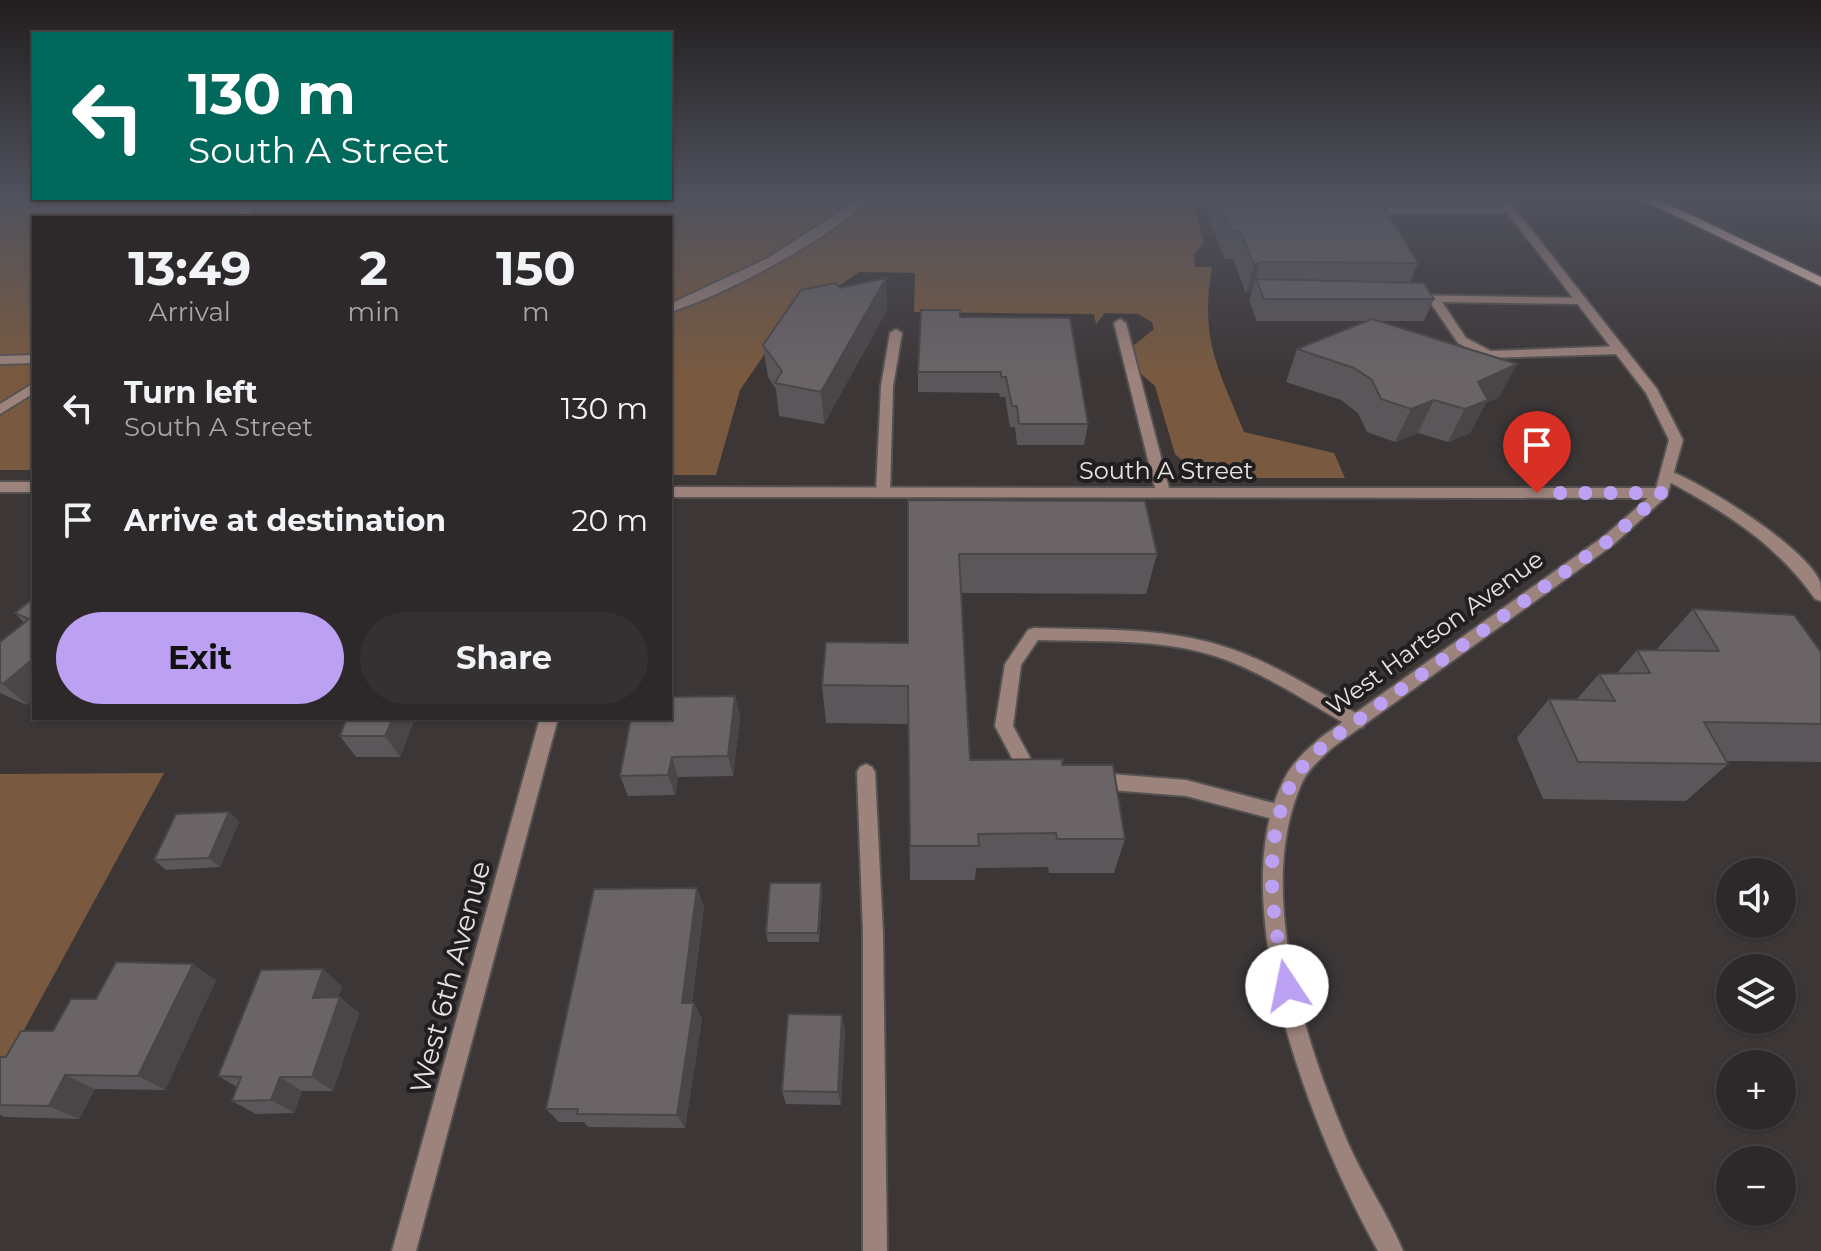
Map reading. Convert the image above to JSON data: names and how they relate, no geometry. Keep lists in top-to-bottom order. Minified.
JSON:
{"streets":{"street":["South A Street","West Hartson Avenue","West 6th Avenue"]},"crossings":[["South A Street","West Hartson Avenue"]],"page":{"turn":["130 m","South A Street"],"eta":["13:49","Arrival","2","min","150","m"],"list":[{"name":"Turn left","note":"South A Street","value":"130 m"},{"name":"Arrive at destination","value":"20 m"}],"buttons":["Exit","Share"],"map_buttons":["+","−"]}}
